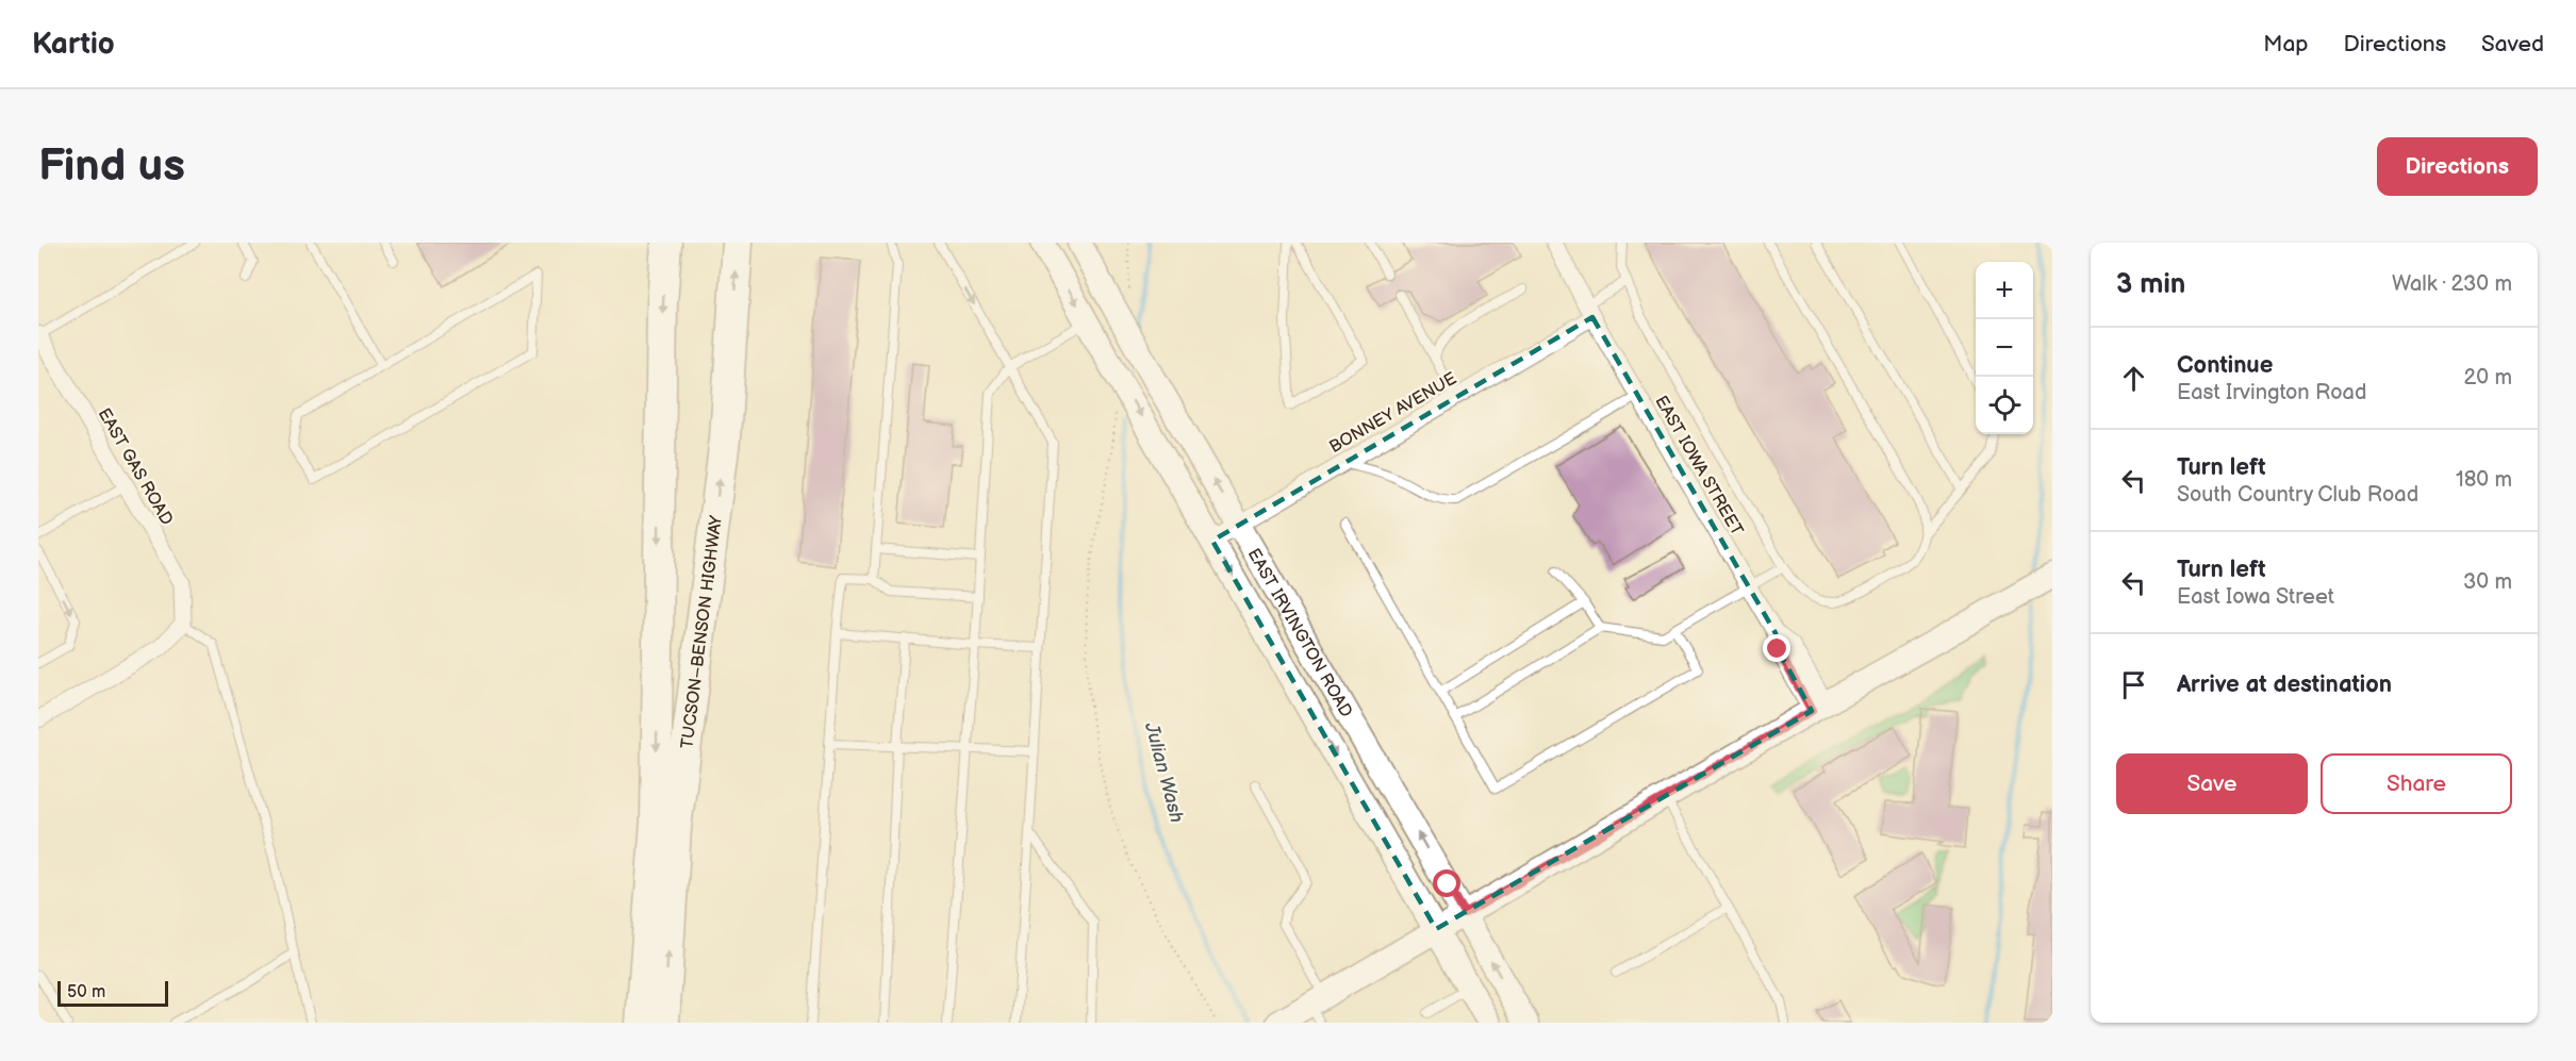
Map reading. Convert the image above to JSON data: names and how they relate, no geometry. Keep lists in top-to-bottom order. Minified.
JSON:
{"streets":{"highway":["TUCSON–BENSON HIGHWAY"],"main road":["EAST IRVINGTON ROAD"],"street":["BONNEY AVENUE","EAST IOWA STREET","EAST GAS ROAD"]},"crossings":[["BONNEY AVENUE","EAST IOWA STREET"],["BONNEY AVENUE","EAST IRVINGTON ROAD"]],"water":["Julian Wash"],"scale_bar":"50 m","page":{"header":"Kartio","nav":["Map","Directions","Saved"],"buttons":["Directions",["Save","Share"]],"title":"Find us","heading":["3 min","Walk · 230 m"],"map_buttons":["+","−"],"list":[["Continue","East Irvington Road","20 m"],["Turn left","South Country Club Road","180 m"],["Turn left","East Iowa Street","30 m"],"Arrive at destination"],"scale":"50 m"}}
